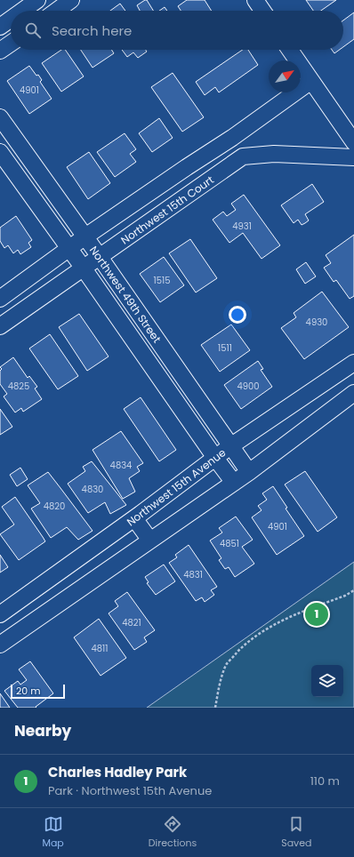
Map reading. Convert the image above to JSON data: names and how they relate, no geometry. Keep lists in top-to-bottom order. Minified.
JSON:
{"streets":{"street":["Northwest 15th Court","Northwest 49th Street","Northwest 15th Avenue"]},"crossings":[["Northwest 15th Court","Northwest 49th Street"],["Northwest 49th Street","Northwest 15th Avenue"]],"house_numbers":["4901","4931","1515","4930","1511","4825","4900","4834","4830","4820","4901","4851","4831","4821","4811"],"scale_bar":"20 m","north":"top right","page":{"search":"Search here","pins":"1","scale":"20 m","heading":"Nearby","list":[{"mark":"1","name":"Charles Hadley Park","note":"Park · Northwest 15th Avenue","value":"110 m"}],"nav":["Map","Directions","Saved"]}}
